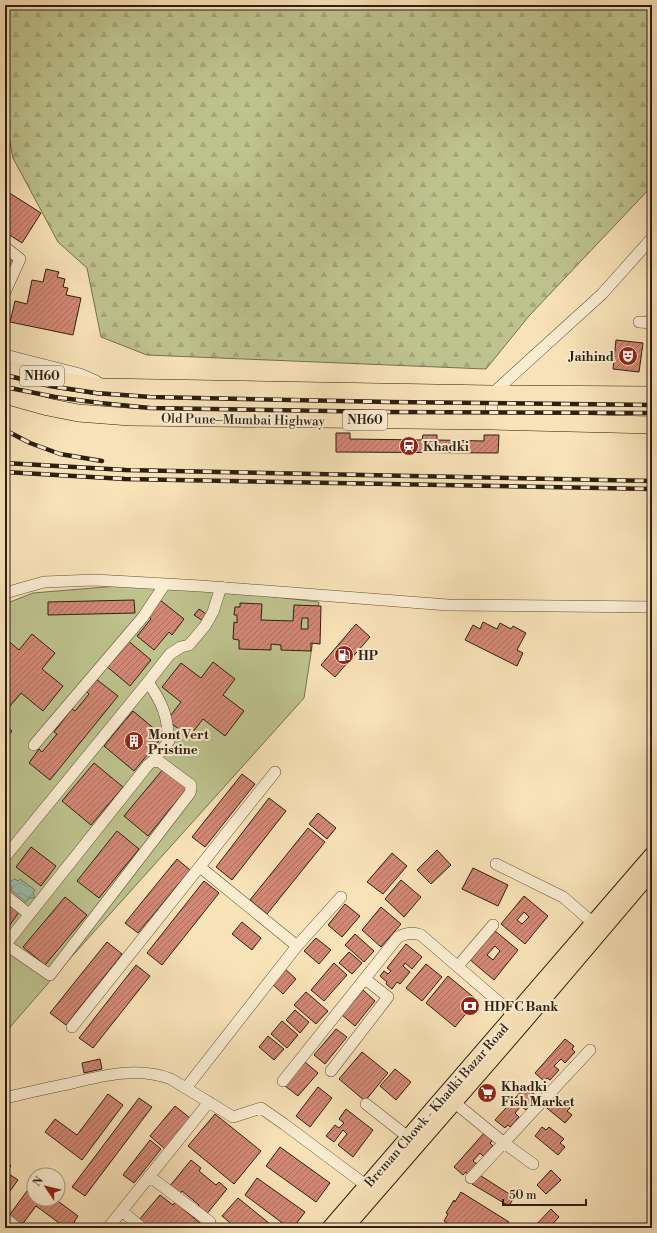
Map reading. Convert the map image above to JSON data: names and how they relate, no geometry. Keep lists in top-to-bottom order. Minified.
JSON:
{"streets":{"highway":["NH60","Old Pune–Mumbai Highway"],"main road":["Breman Chowk - Khadki Bazar Road"]},"places":{"theatre":["Jaihind"],"station":["Khadki"],"fuel station":["HP"],"building":["Mont Vert Pristine"],"bank":["HDFC Bank"],"supermarket":["Khadki Fish Market"]},"scale_bar":"50 m","north":"top left"}
